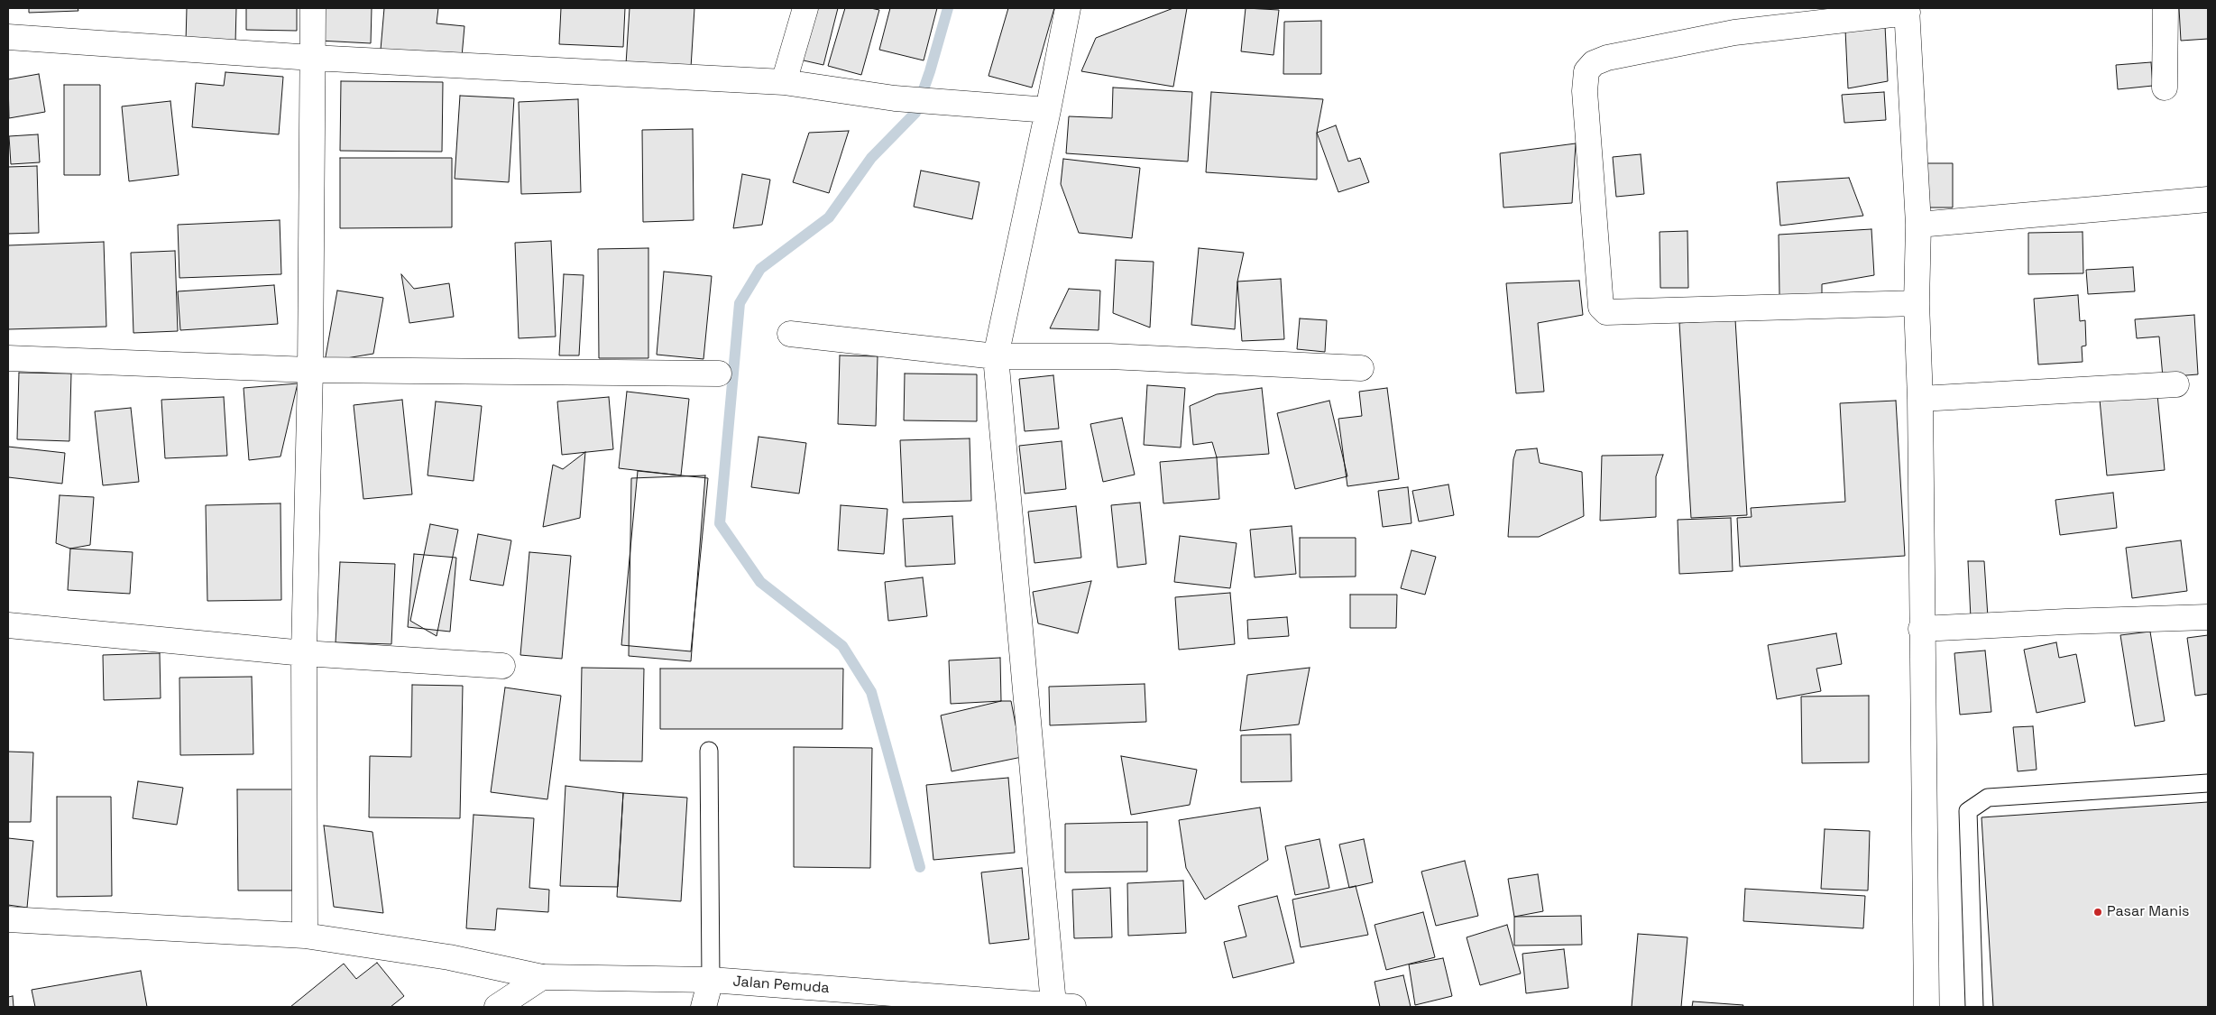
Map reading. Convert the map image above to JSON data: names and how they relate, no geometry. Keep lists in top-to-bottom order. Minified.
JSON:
{"streets":{"street":["Jalan Pemuda"]},"places":["Pasar Manis"]}
